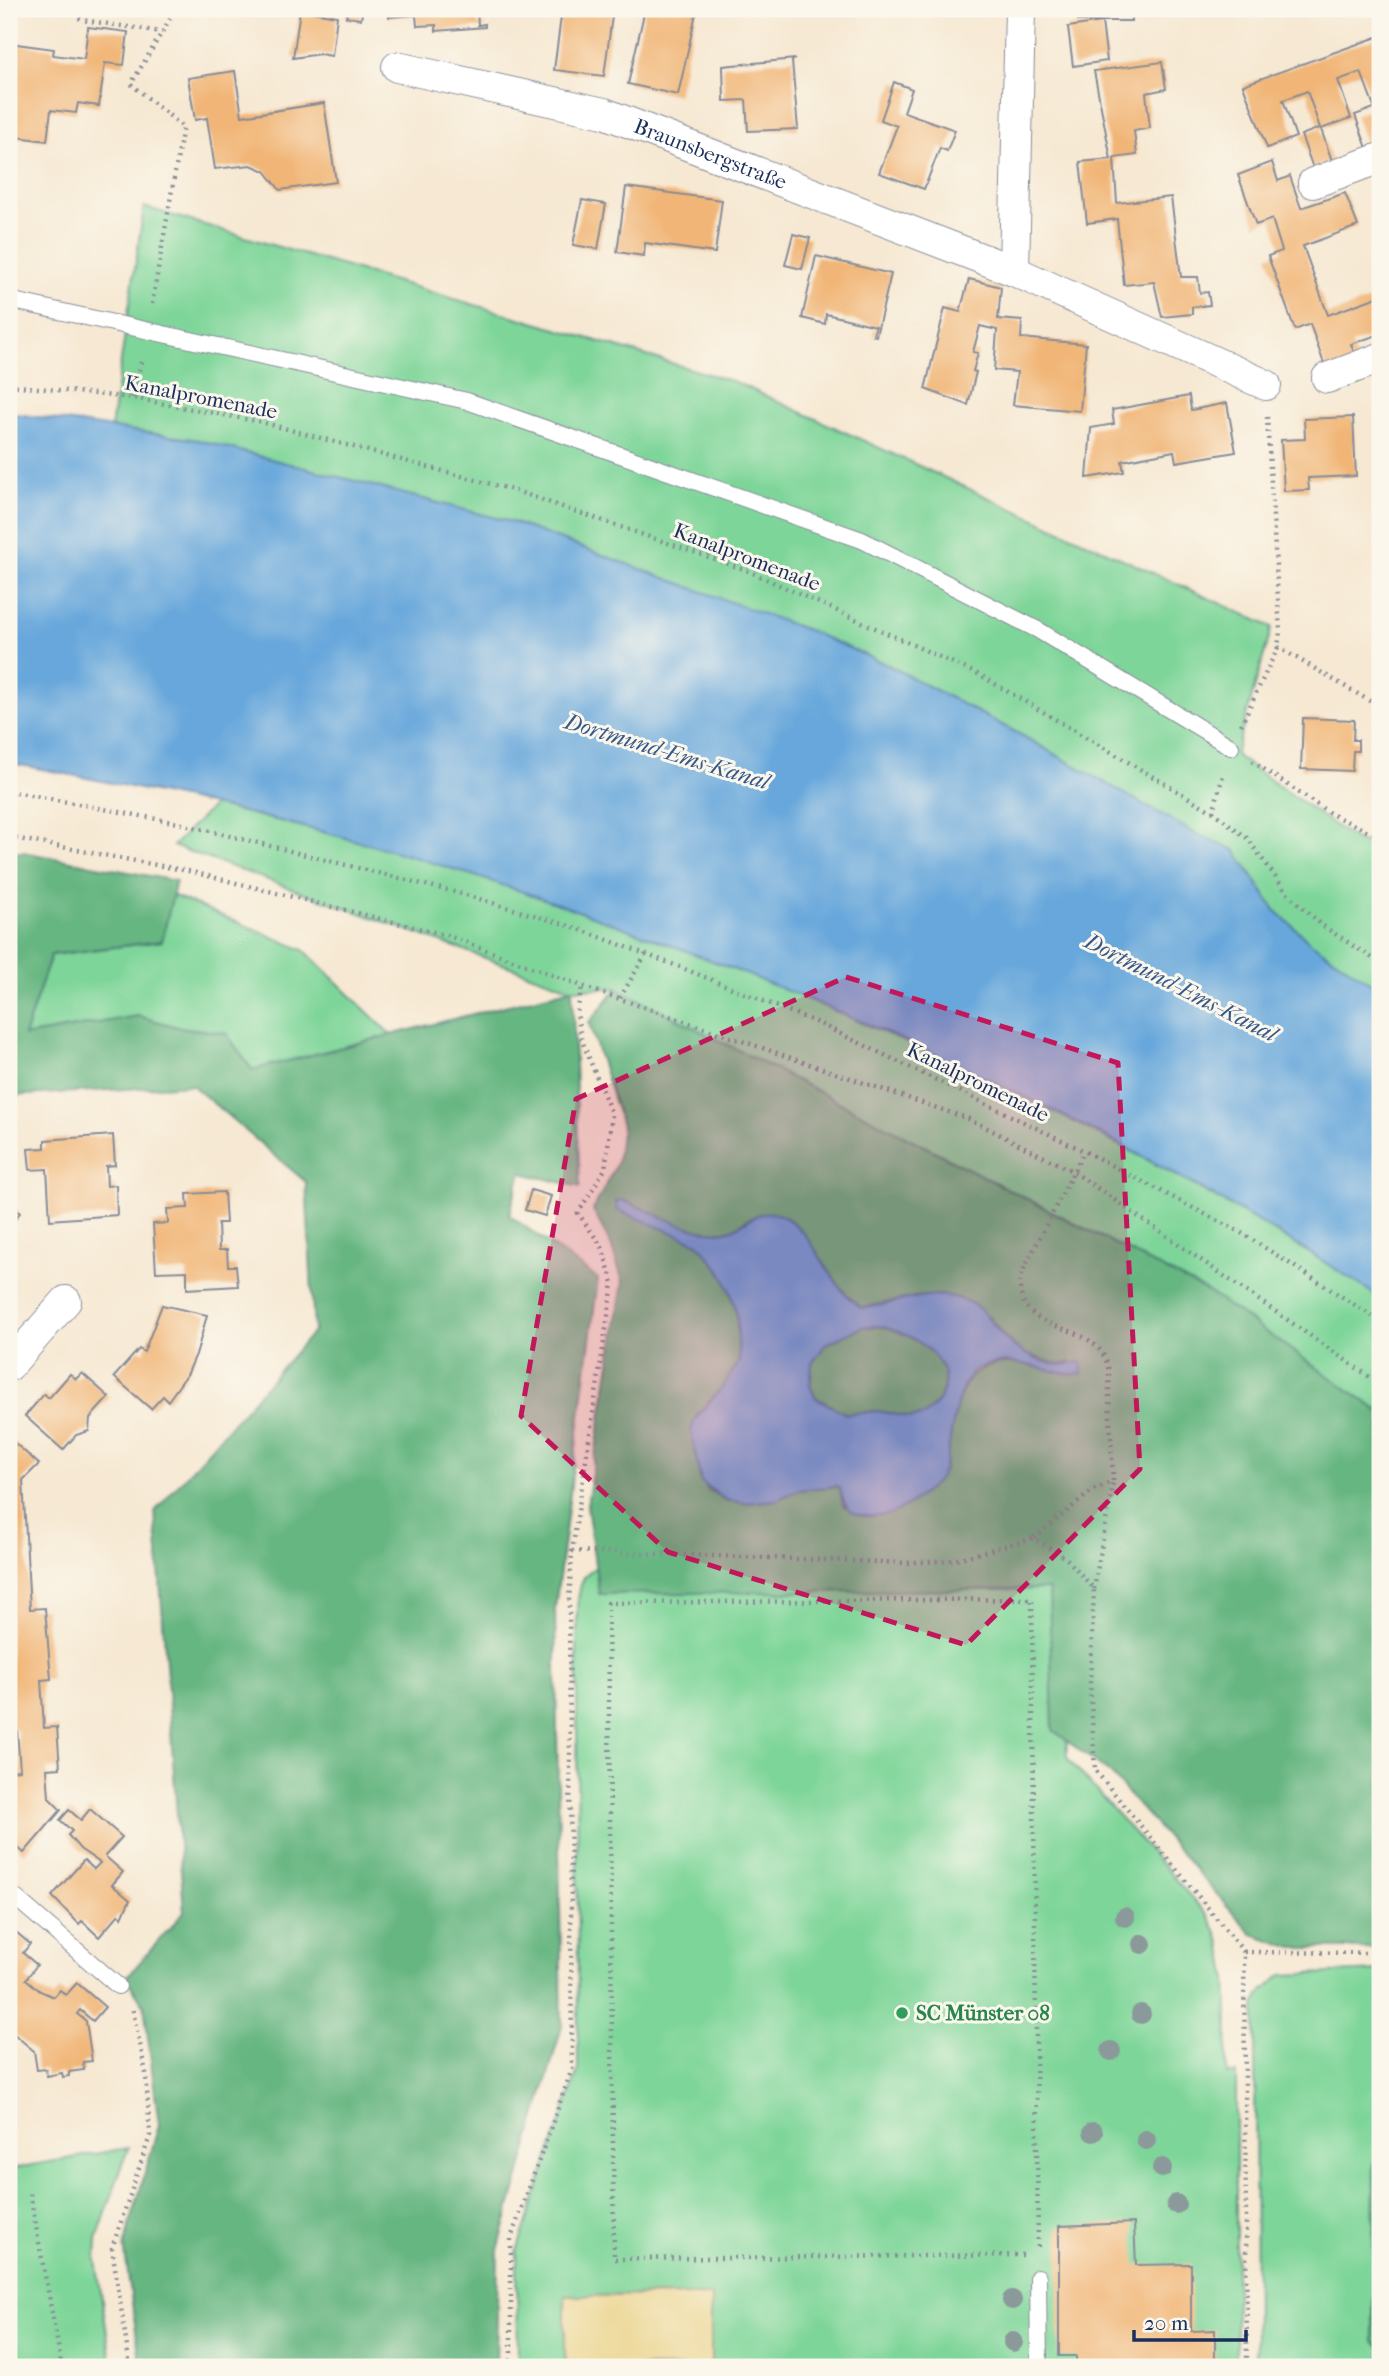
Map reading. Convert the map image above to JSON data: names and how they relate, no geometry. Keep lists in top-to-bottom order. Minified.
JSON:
{"streets":{"street":["Braunsbergstraße"],"path":["Kanalpromenade"]},"water":["Dortmund-Ems-Kanal"],"places":["SC Münster 08"],"scale_bar":"20 m"}
